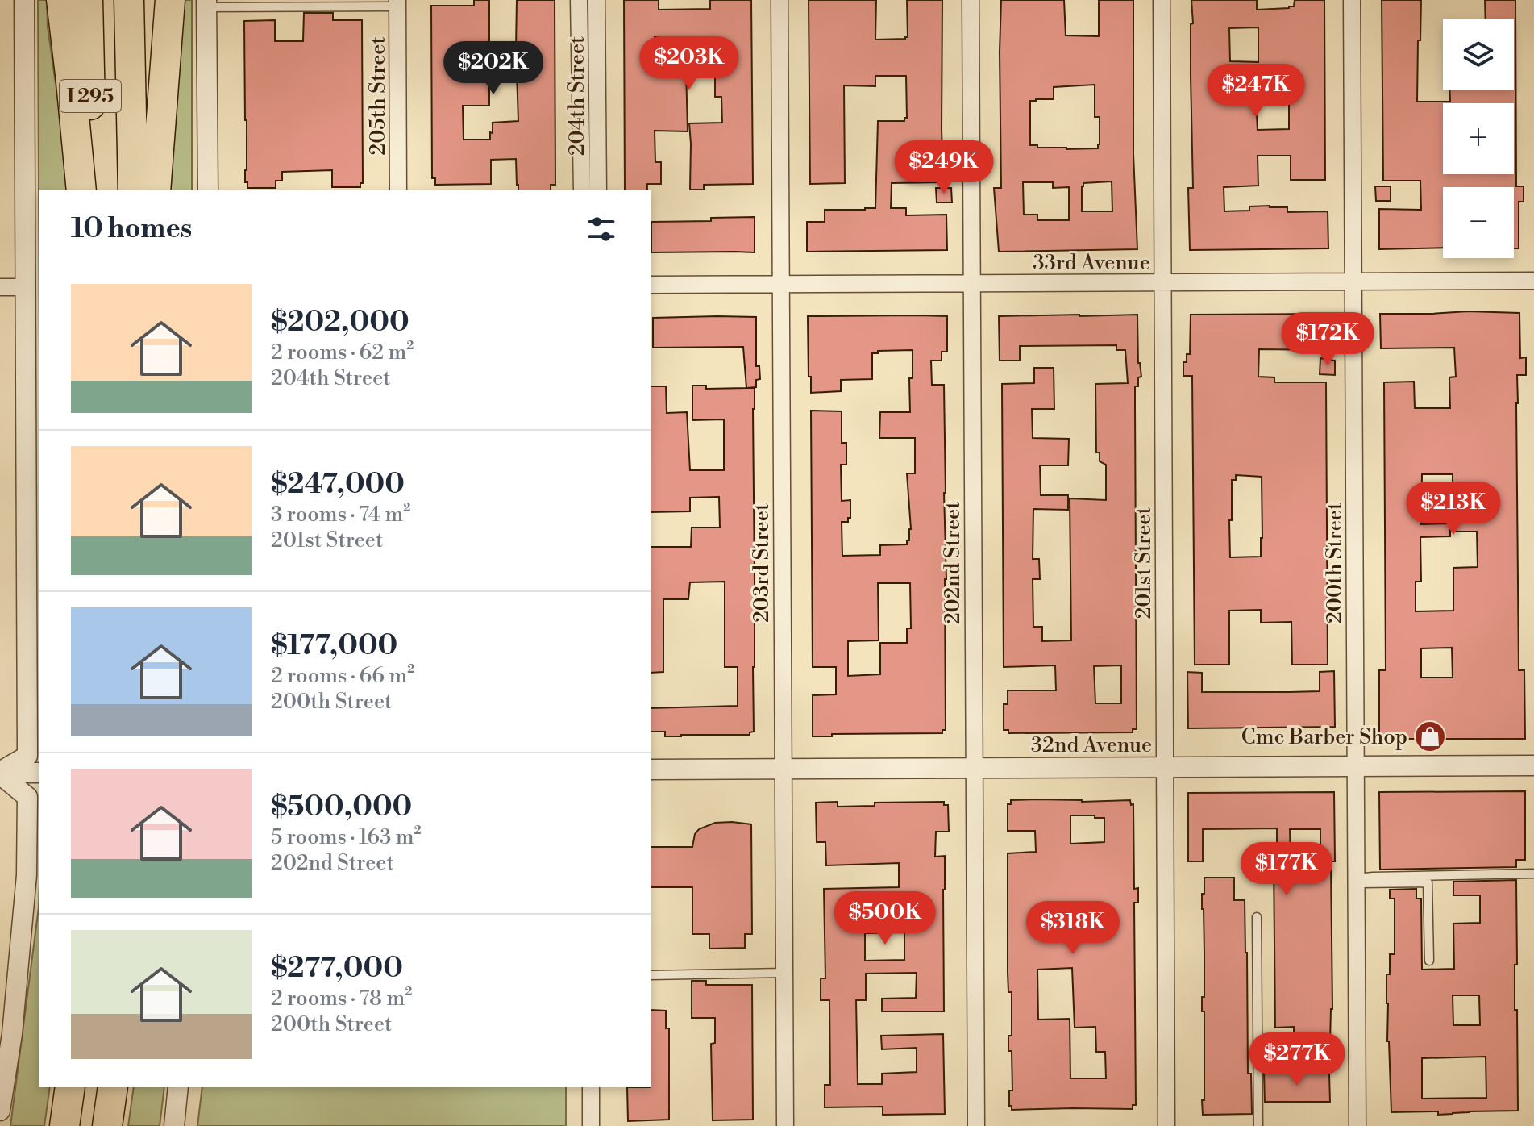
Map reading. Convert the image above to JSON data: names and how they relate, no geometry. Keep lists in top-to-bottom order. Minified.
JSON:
{"streets":{"highway":["I 295"],"street":["205th Street","204th Street","33rd Avenue","203rd Street","202nd Street","201st Street","200th Street","32nd Avenue"]},"crossings":[["33rd Avenue","203rd Street"],["33rd Avenue","202nd Street"],["33rd Avenue","201st Street"],["33rd Avenue","200th Street"],["203rd Street","32nd Avenue"],["202nd Street","32nd Avenue"],["201st Street","32nd Avenue"],["200th Street","32nd Avenue"]],"places":{"shop":["Cmc Barber Shop"]},"page":{"map_buttons":["+","−"],"price":["$203K","$202K","$247K","$249K","$172K","$213K","$177K","$500K","$318K","$277K"],"heading":"10 homes","list":[{"name":"$202,000","note":"2 rooms · 62 m² · 204th Street"},{"name":"$247,000","note":"3 rooms · 74 m² · 201st Street"},{"name":"$177,000","note":"2 rooms · 66 m² · 200th Street"},{"name":"$500,000","note":"5 rooms · 163 m² · 202nd Street"},{"name":"$277,000","note":"2 rooms · 78 m² · 200th Street"}]}}
